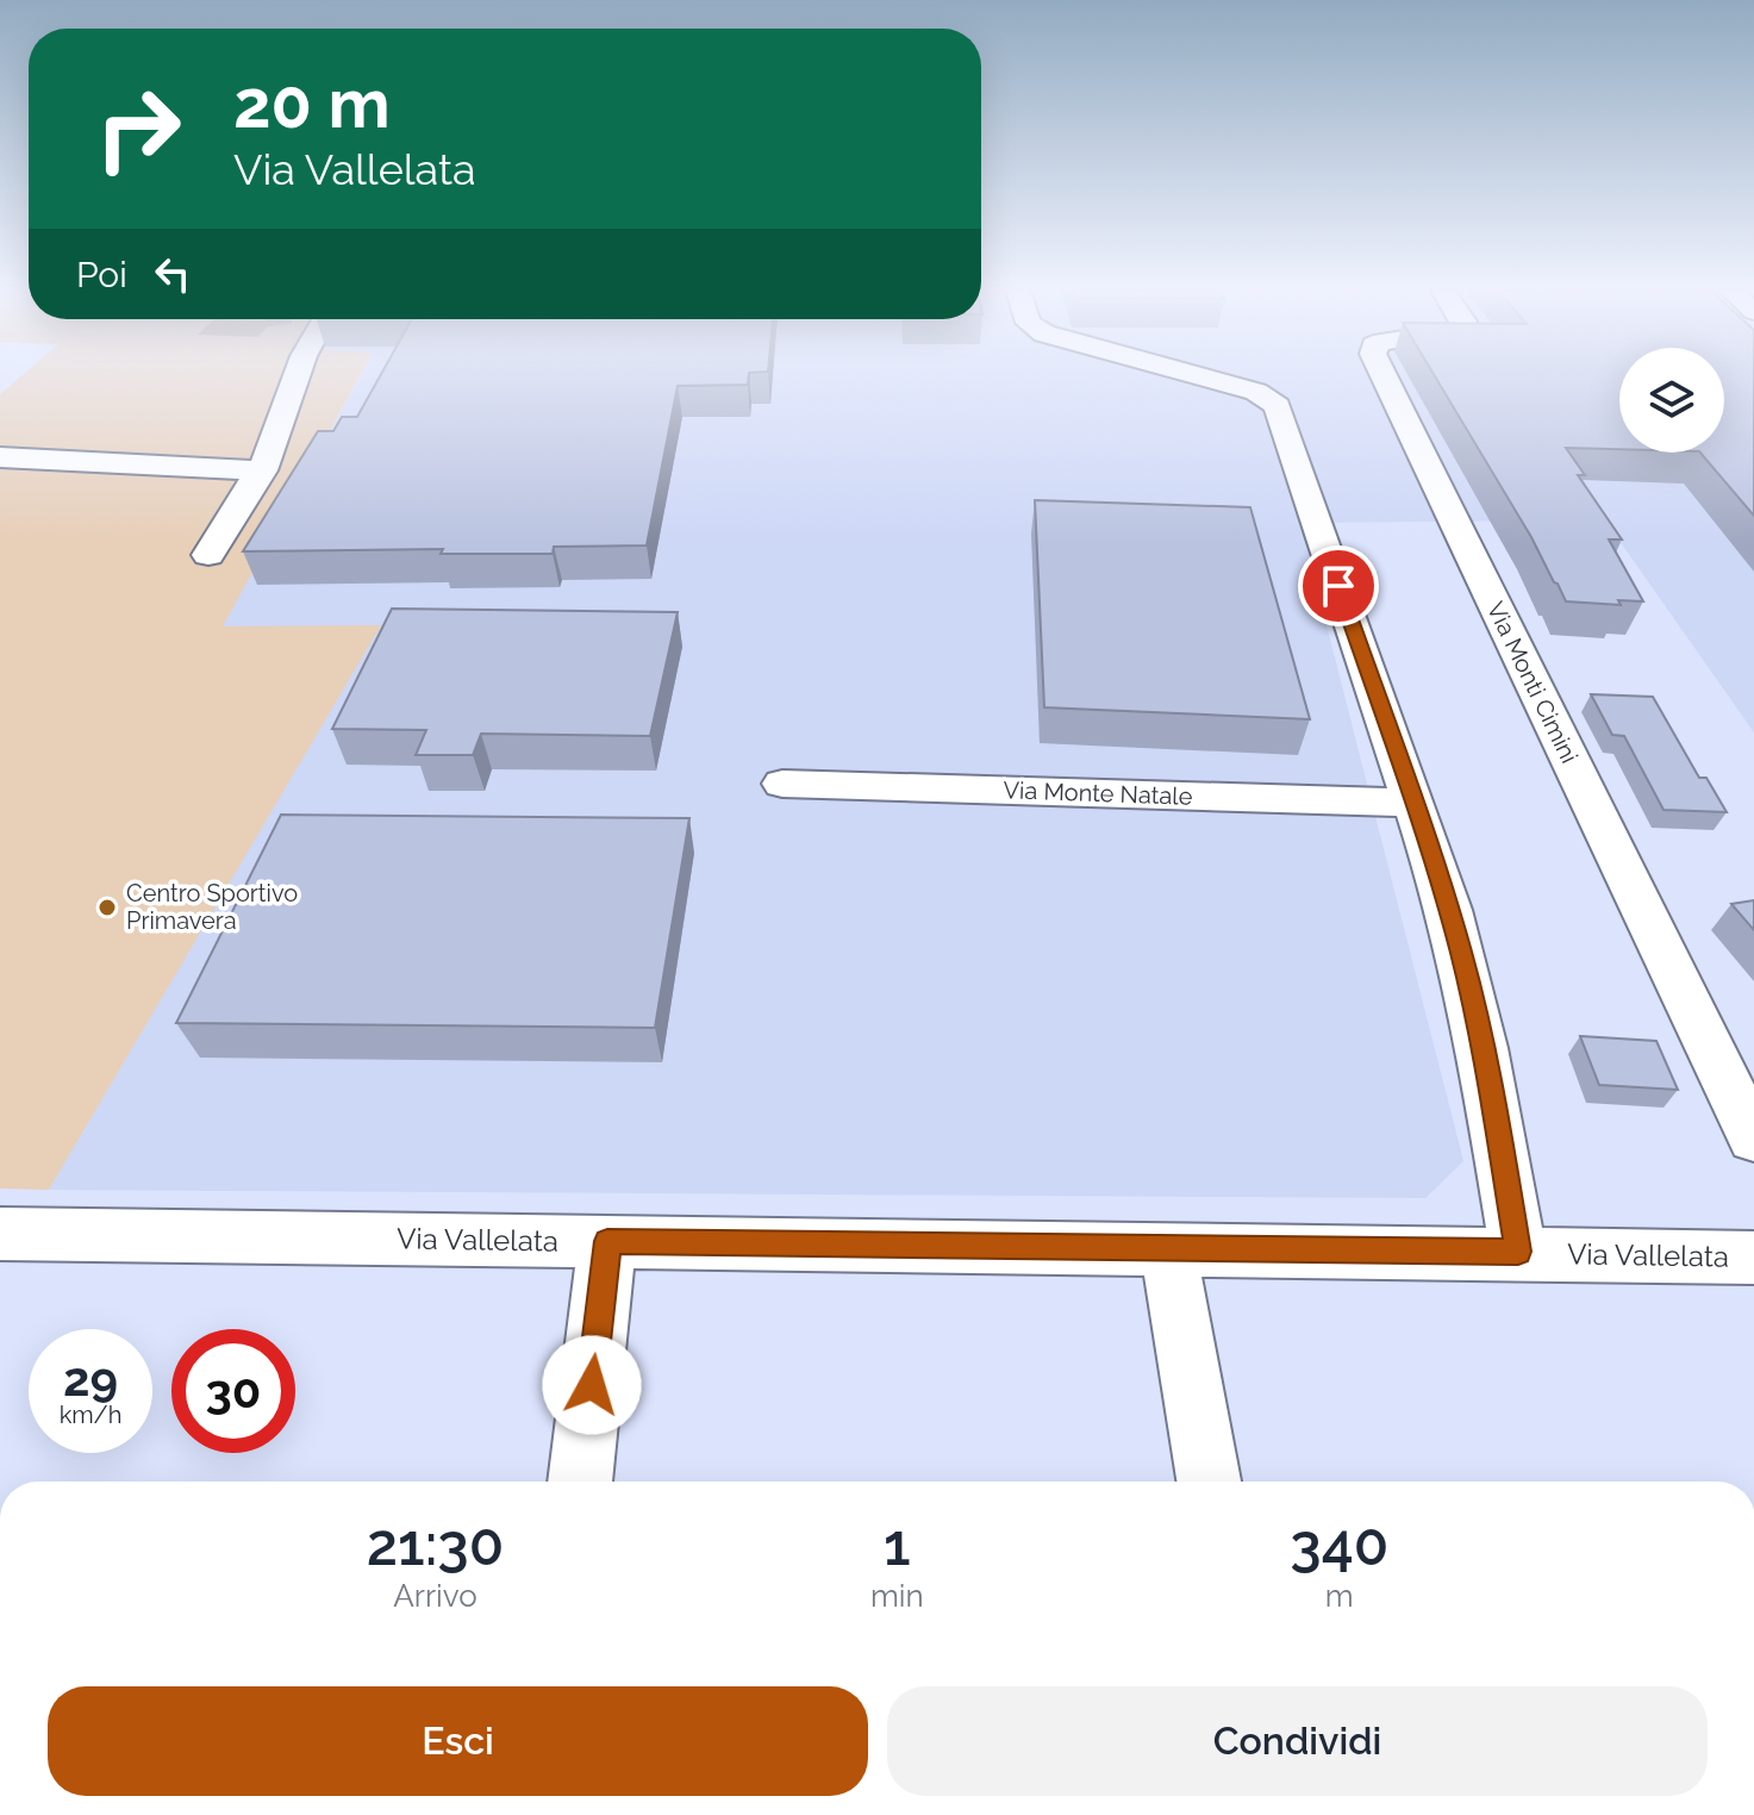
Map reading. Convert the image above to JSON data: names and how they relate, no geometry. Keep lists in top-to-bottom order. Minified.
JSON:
{"streets":{"street":["Via Monti Cimini","Via Monte Natale","Via Vallelata"]},"places":["Centro Sportivo Primavera"],"page":{"turn":["20 m","Via Vallelata"],"then":"Poi","speed":"29 km/h","limit":"30","eta":["21:30","Arrivo","1","min","340","m"],"buttons":["Esci","Condividi"]}}
